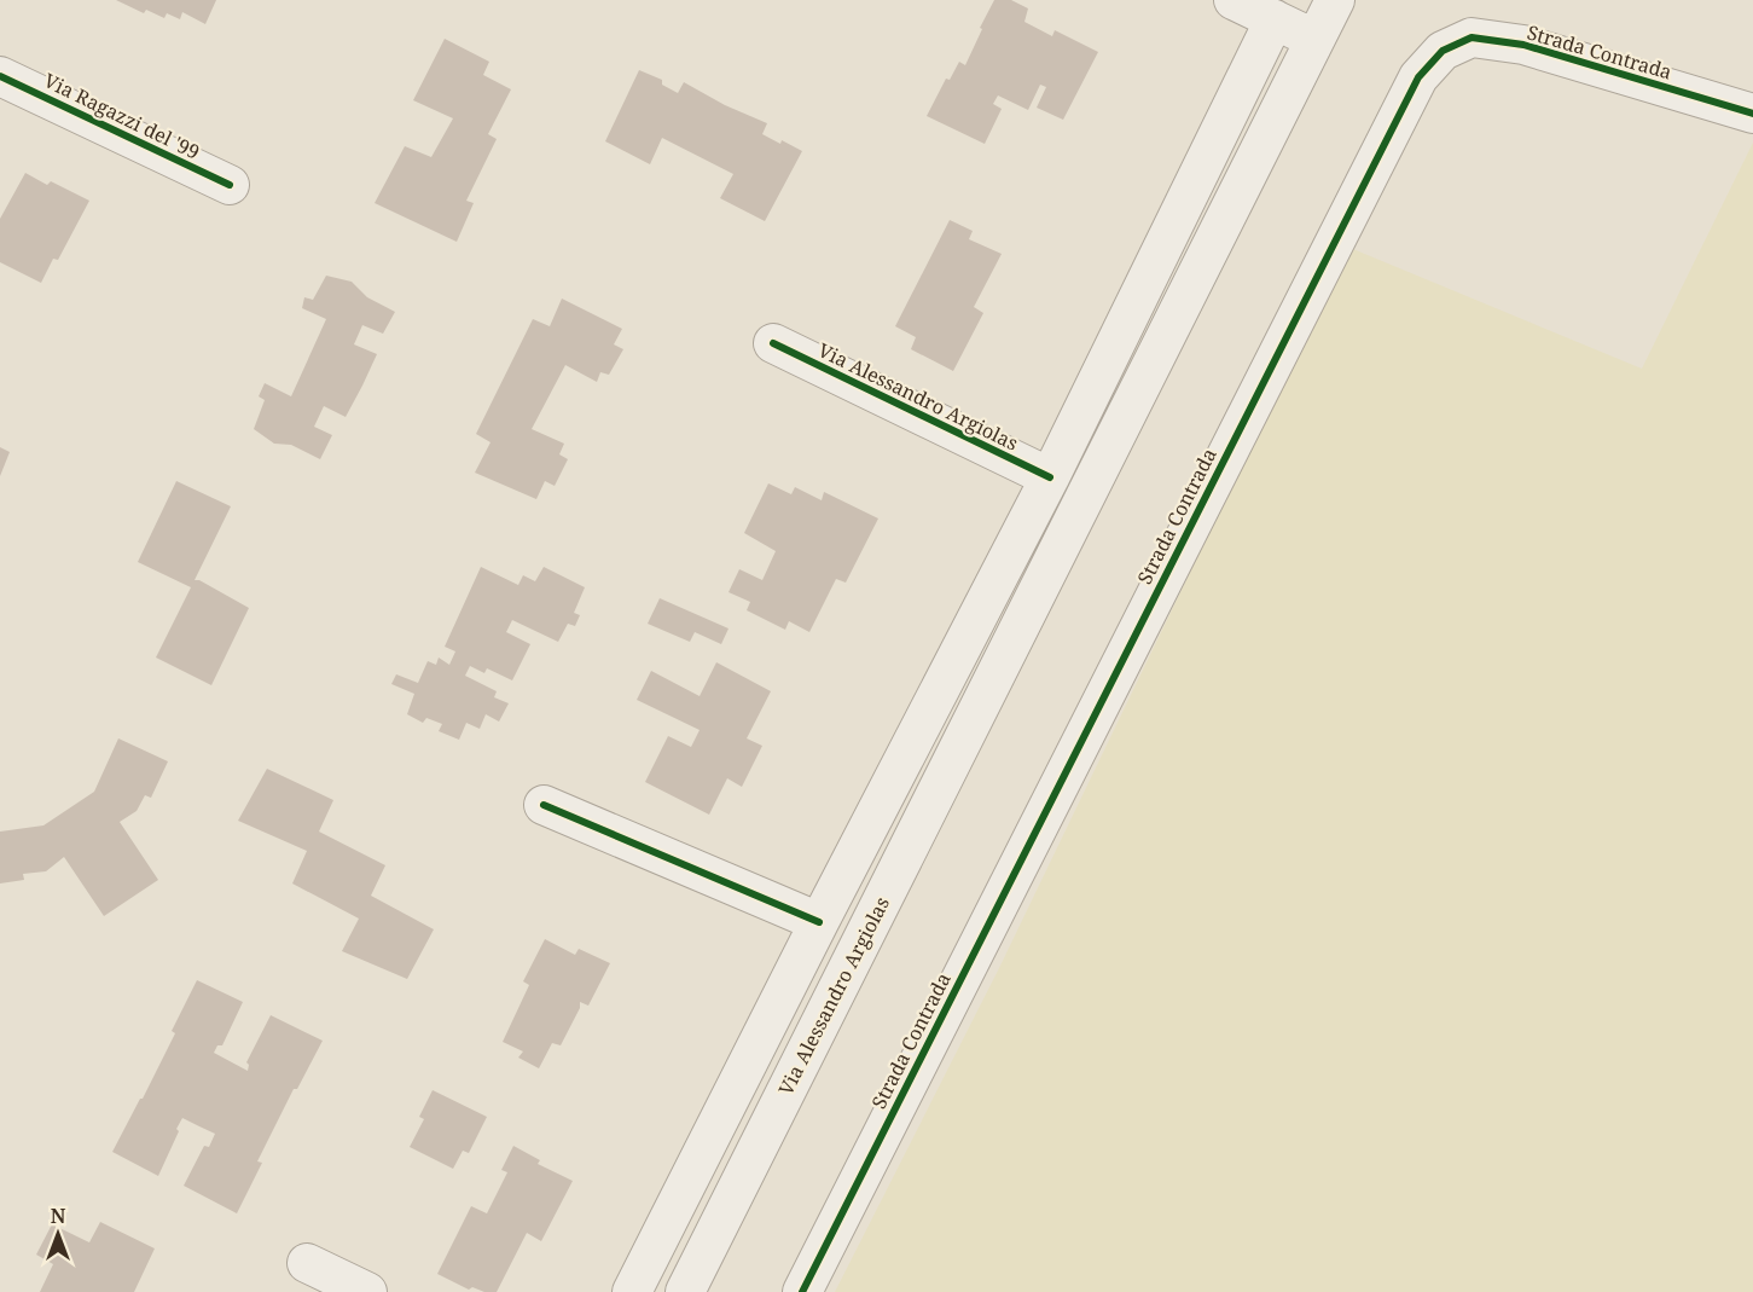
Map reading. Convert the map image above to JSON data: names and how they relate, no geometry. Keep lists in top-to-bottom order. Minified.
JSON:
{"streets":{"street":["Strada Contrada","Via Ragazzi del '99","Via Alessandro Argiolas"]},"north":"top"}
